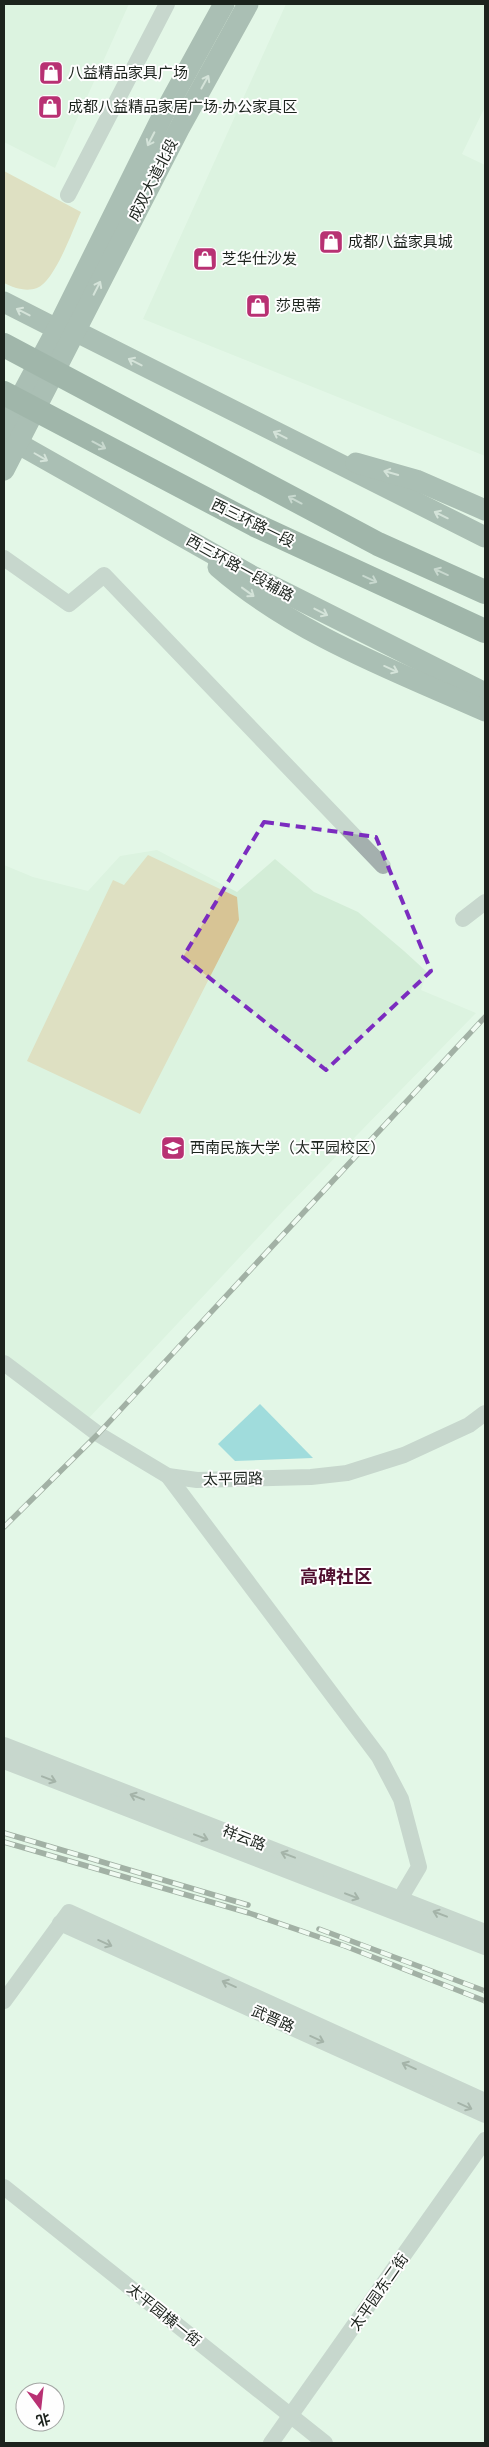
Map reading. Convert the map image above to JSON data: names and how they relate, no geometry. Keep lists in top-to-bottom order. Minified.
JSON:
{"streets":{"highway":["西三环路一段"],"main road":["成双大道北段","西三环路一段辅路"],"street":["太平园路","祥云路","武晋路","太平园东二街","太平园横一街"]},"crossings":[["太平园东二街","太平园横一街"]],"districts":["高碑社区"],"places":{"shop":["八益精品家具广场","成都八益精品家居广场-办公家具区","成都八益家具城","芝华仕沙发","莎思蒂"],"school or university":["西南民族大学（太平园校区）"]},"north":"bottom"}
